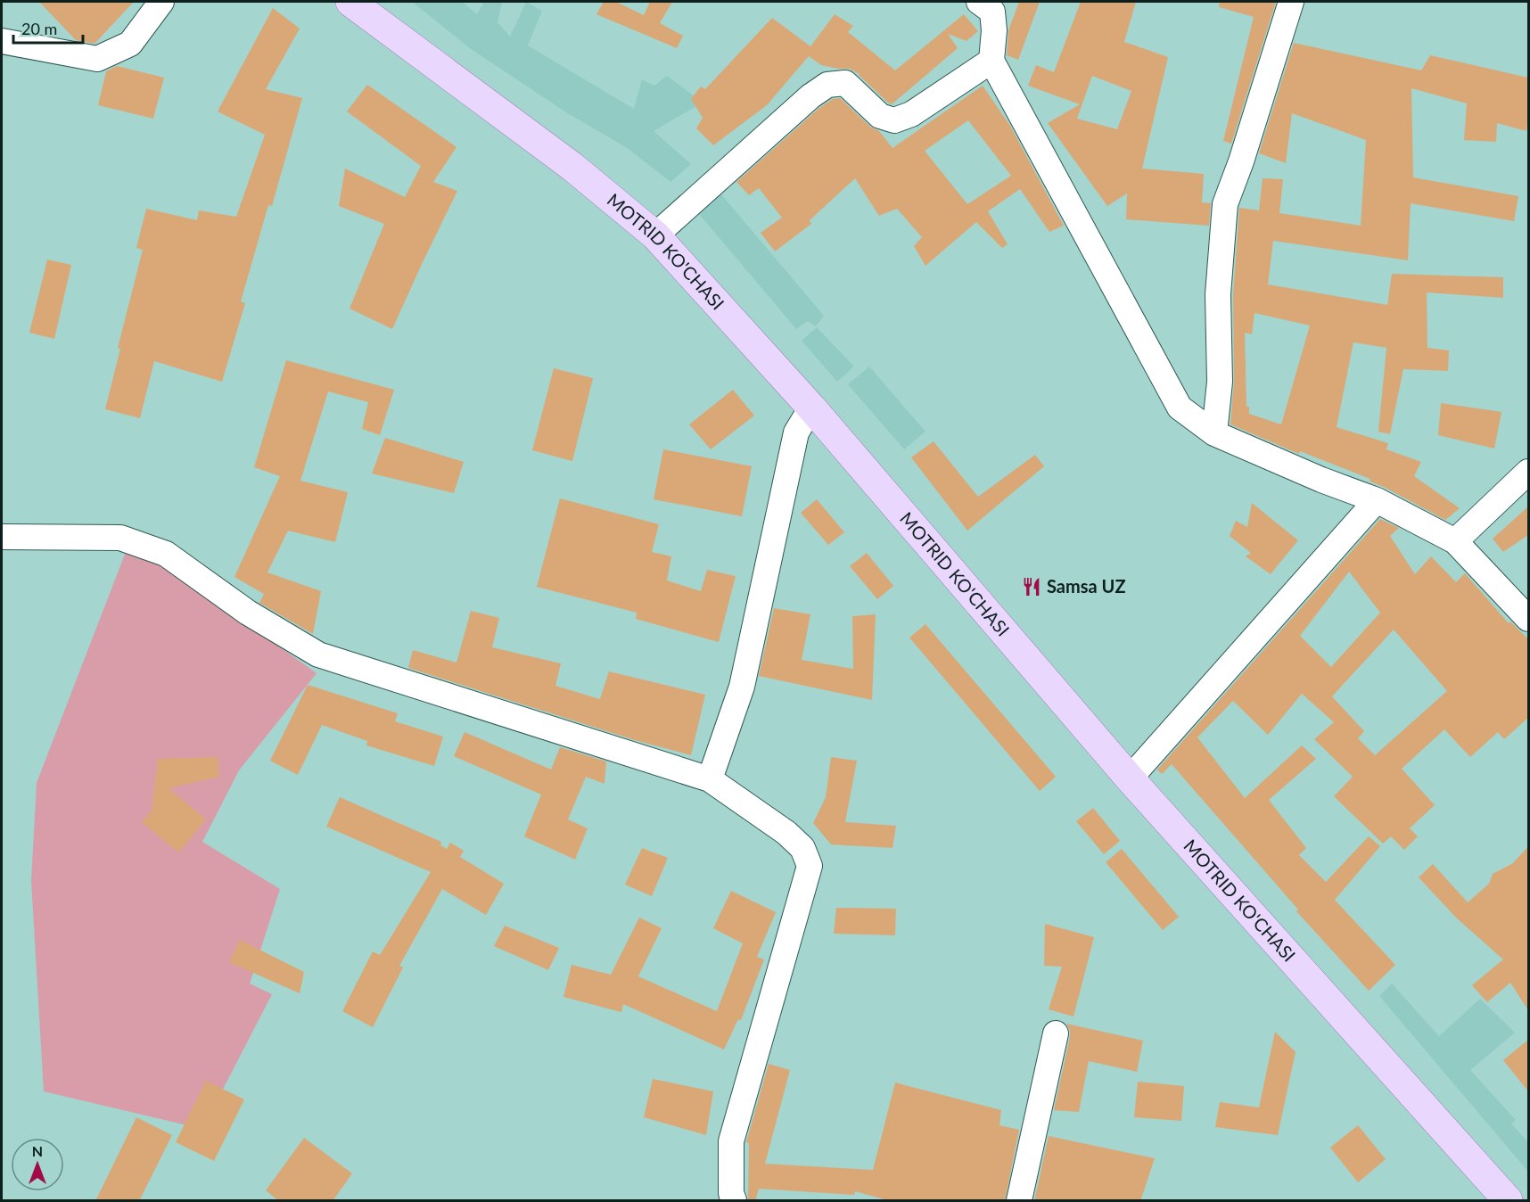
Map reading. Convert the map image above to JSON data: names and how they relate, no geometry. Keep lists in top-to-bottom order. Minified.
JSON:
{"streets":{"main road":["MOTRID KO'CHASI"]},"places":{"restaurant":["Samsa UZ"]},"scale_bar":"20 m","north":"top"}
